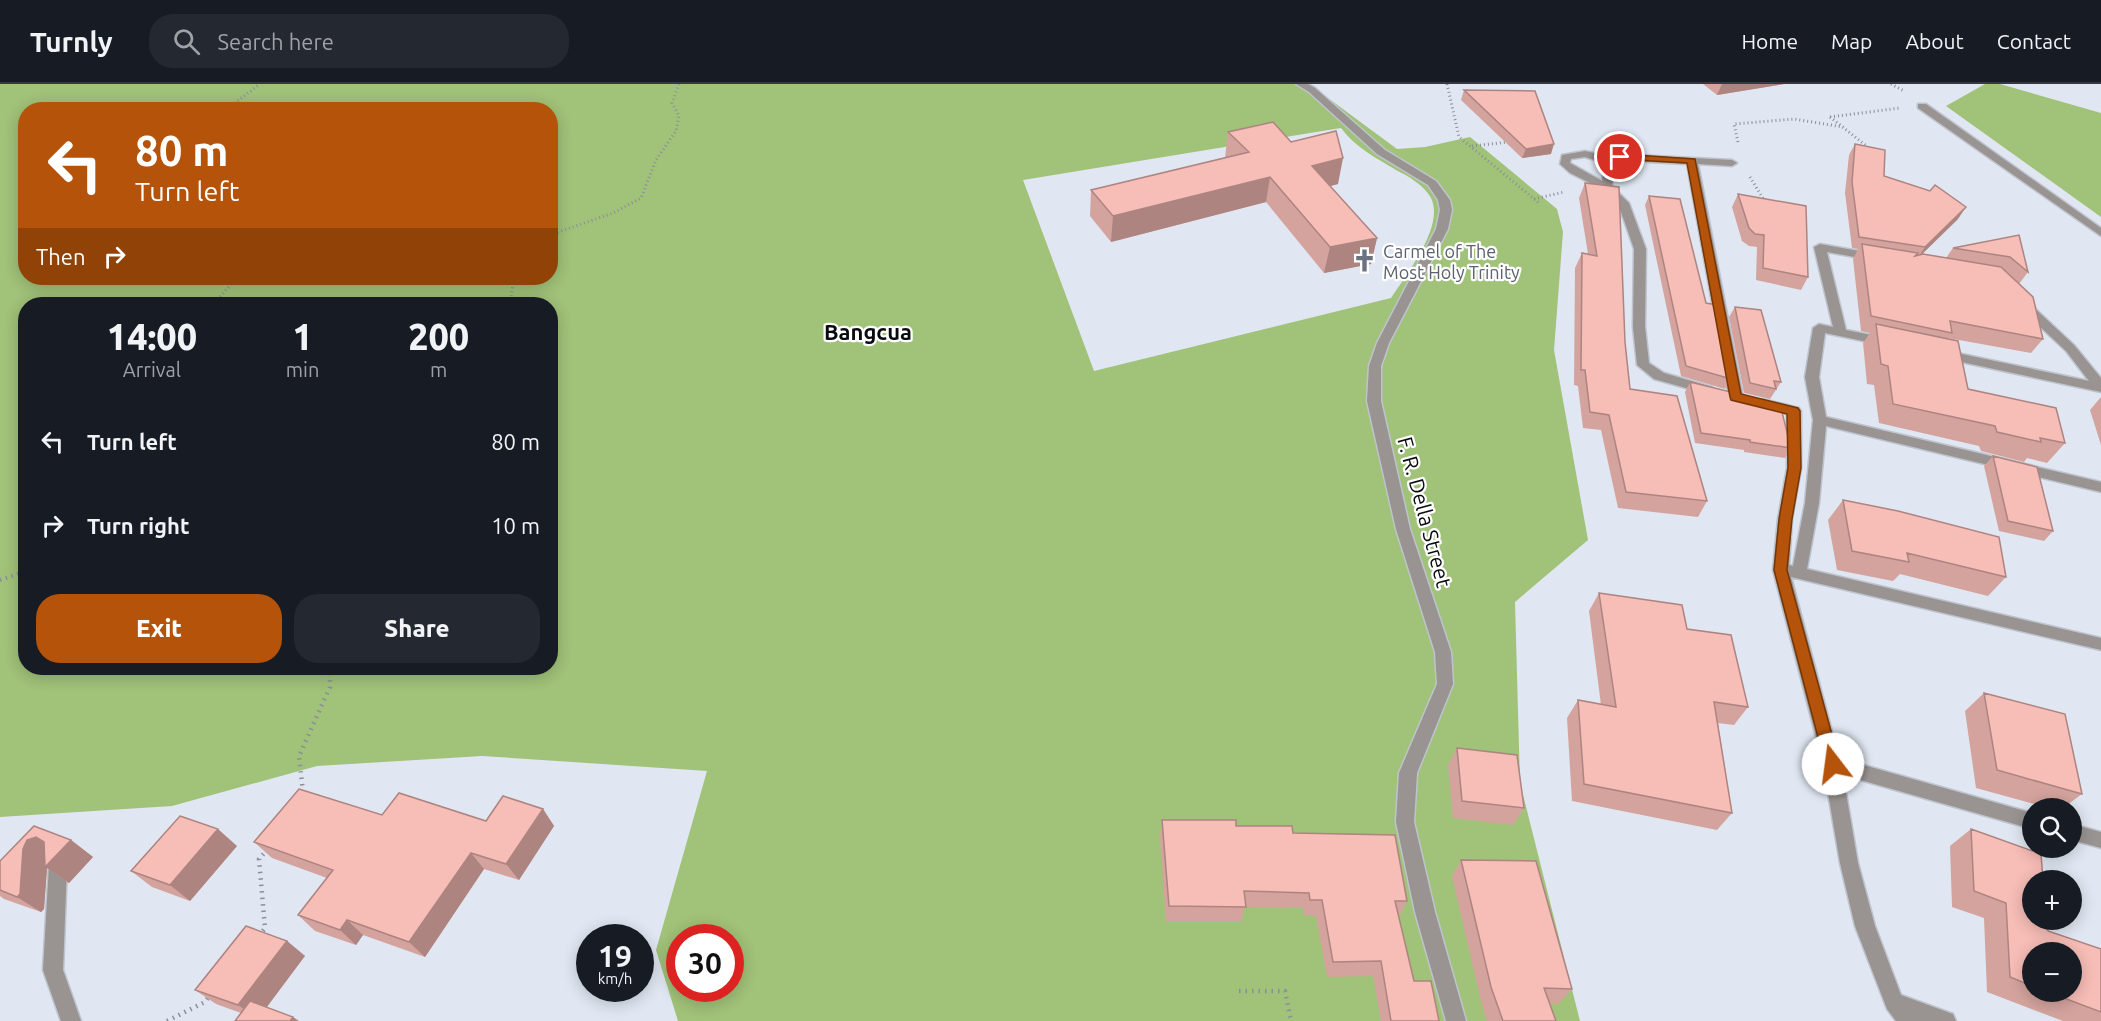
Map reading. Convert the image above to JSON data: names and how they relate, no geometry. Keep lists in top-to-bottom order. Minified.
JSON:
{"streets":{"street":["F. R. Della Street"]},"districts":["Bangcua"],"places":{"church":["Carmel of The Most Holy Trinity"]},"page":{"header":"Turnly","search":"Search here","nav":["Home","Map","About","Contact"],"turn":["80 m","Turn left"],"then":"Then","eta":["14:00","Arrival","1","min","200","m"],"list":[{"name":"Turn left","value":"80 m"},{"name":"Turn right","value":"10 m"}],"buttons":["Exit","Share"],"map_buttons":["+","−"],"speed":"19 km/h","limit":"30"}}
